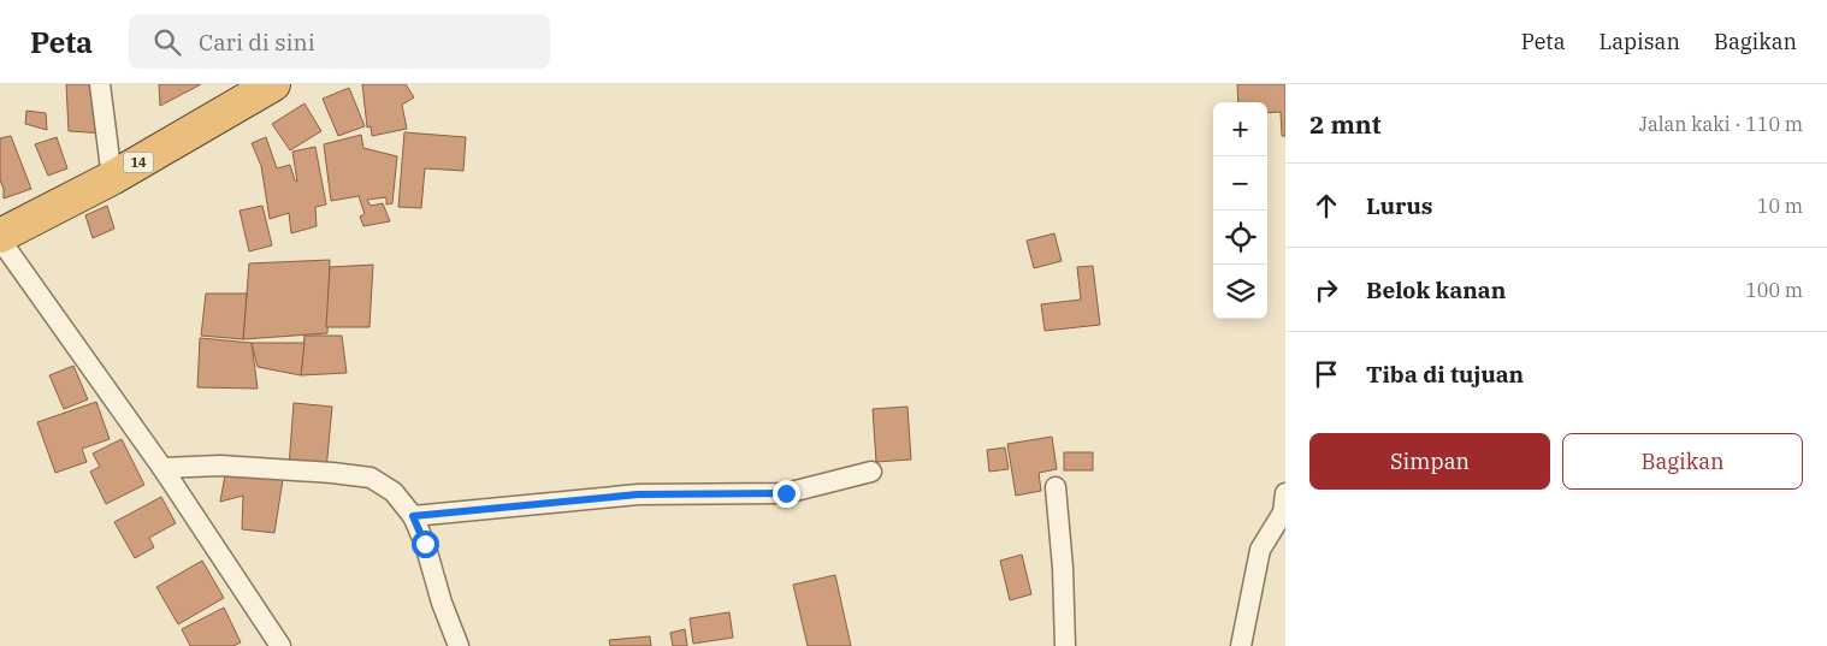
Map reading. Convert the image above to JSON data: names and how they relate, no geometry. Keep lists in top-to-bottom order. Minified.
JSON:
{"streets":{"highway":["14"]},"page":{"header":"Peta","search":"Cari di sini","nav":["Peta","Lapisan","Bagikan"],"heading":["2 mnt","Jalan kaki · 110 m"],"map_buttons":["+","−"],"list":[["Lurus","10 m"],["Belok kanan","100 m"],"Tiba di tujuan"],"buttons":["Simpan","Bagikan"]}}
